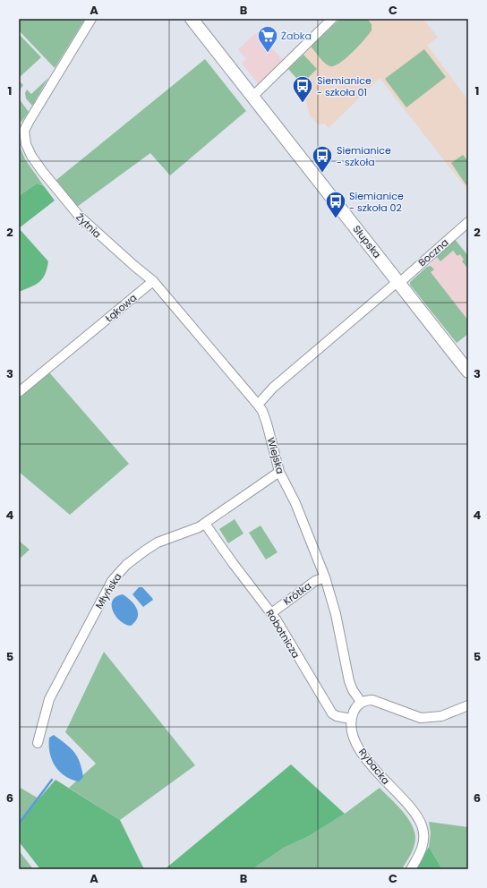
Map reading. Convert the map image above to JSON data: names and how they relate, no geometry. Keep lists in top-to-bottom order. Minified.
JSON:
{"streets":{"main road":["Słupska"],"street":["Żytnia","Boczna","Łąkowa","Wiejska","Młyńska","Krótka","Robotnicza","Rybacka"]},"crossings":[["Żytnia","Łąkowa"],["Żytnia","Wiejska"],["Słupska","Boczna"],["Wiejska","Młyńska"],["Wiejska","Krótka"],["Młyńska","Robotnicza"],["Krótka","Robotnicza"],["Robotnicza","Rybacka"]],"places":{"supermarket":["Żabka"],"bus stop":["Siemianice - szkoła 01","Siemianice - szkoła","Siemianice - szkoła 02"]},"grid":{"columns":["A","B","C"],"rows":["1","2","3","4","5","6"]}}
